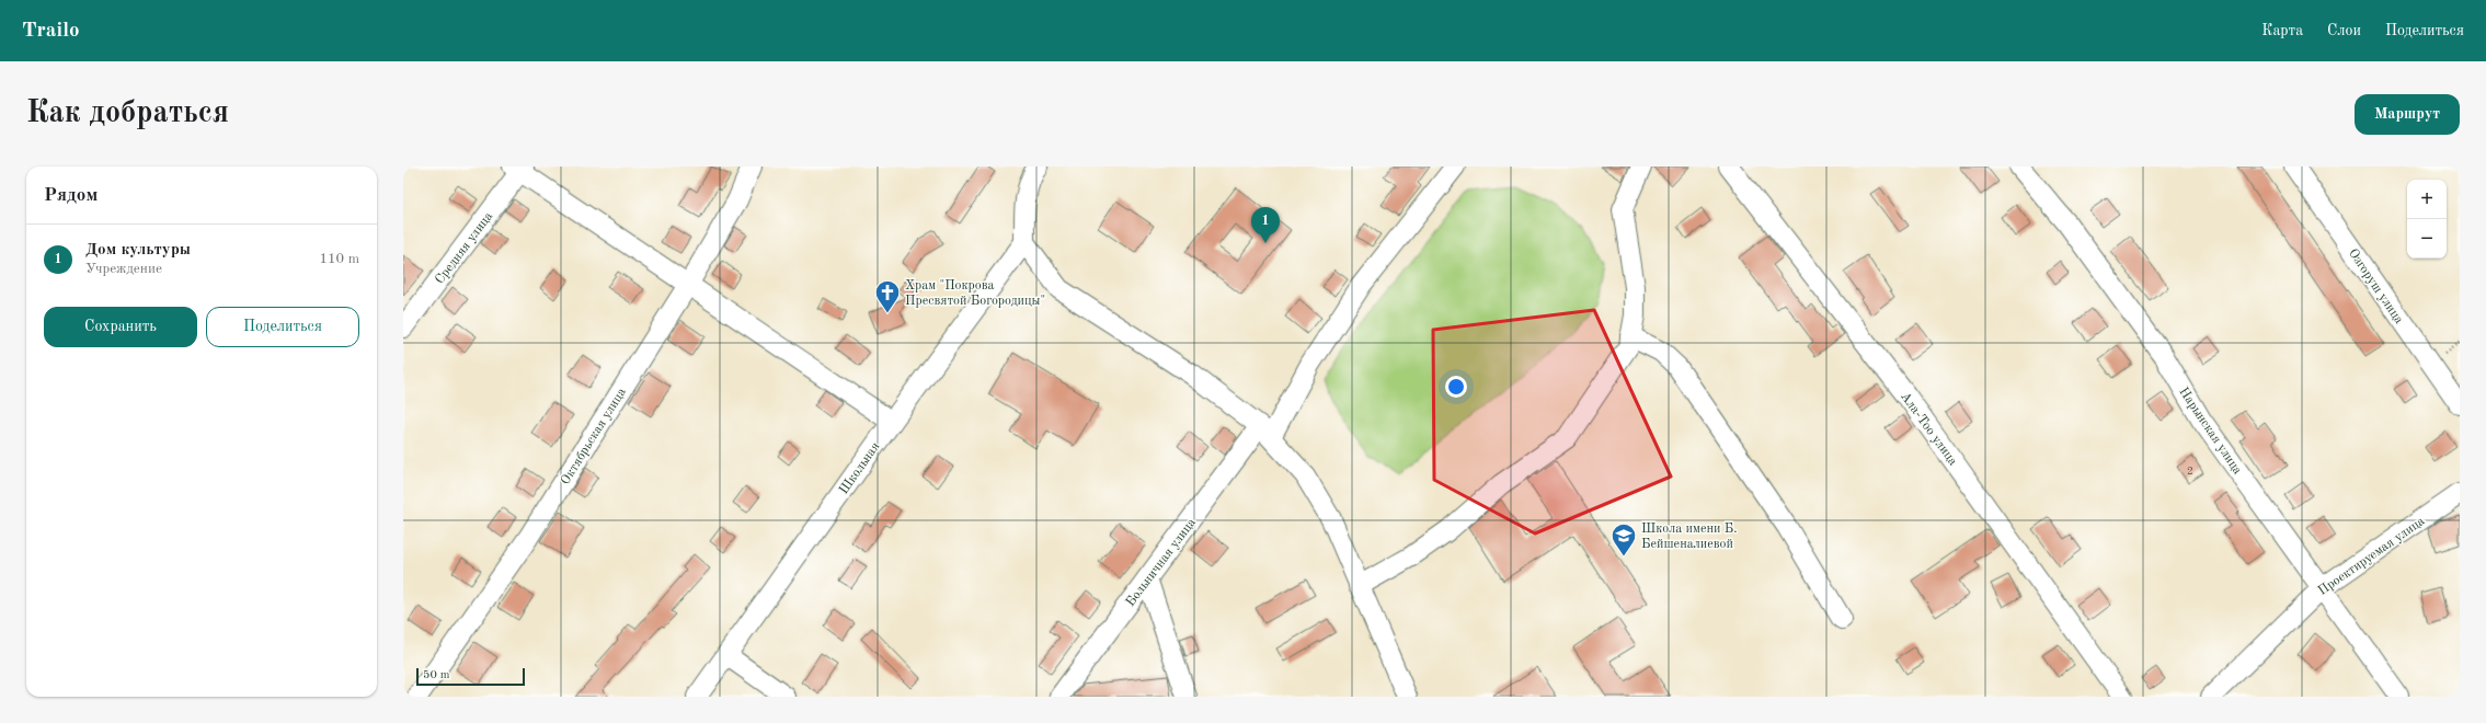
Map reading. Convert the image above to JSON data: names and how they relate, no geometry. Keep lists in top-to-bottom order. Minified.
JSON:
{"streets":{"street":["Средняя улица","Озгоруш улица","Ала-Тоо улица","Нарынская улица","Октябрьская улица","Школьная","Проектируемая улица","Больничная улица"]},"crossings":[["Нарынская улица","Проектируемая улица"]],"places":{"church":["Храм \"Покрова Пресвятой Богородицы\""],"school or university":["Школа имени Б. Бейшеналиевой"]},"house_numbers":["2"],"scale_bar":"50 m","page":{"header":"Trailo","nav":["Карта","Слои","Поделиться"],"buttons":["Маршрут",["Сохранить","Поделиться"]],"title":"Как добраться","heading":"Рядом","map_buttons":["+","−"],"pins":"1","list":[{"mark":"1","name":"Дом культуры","note":"Учреждение","value":"110 m"}],"scale":"50 m"}}
